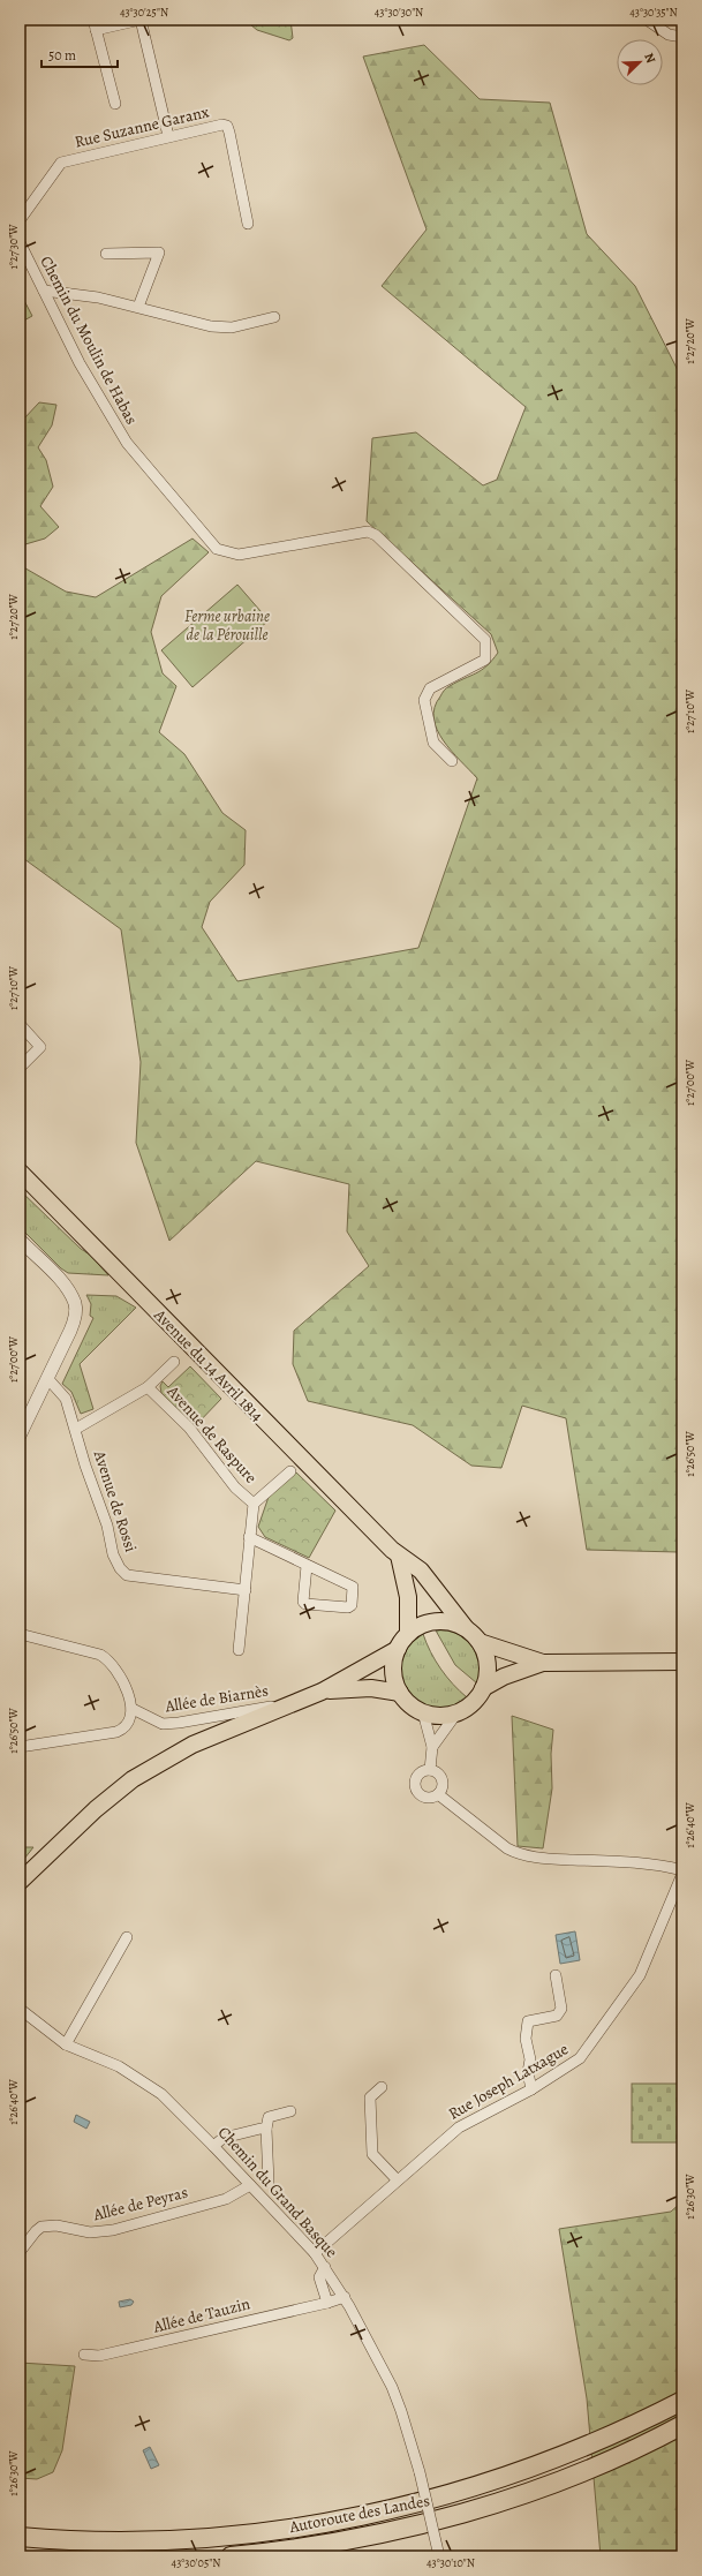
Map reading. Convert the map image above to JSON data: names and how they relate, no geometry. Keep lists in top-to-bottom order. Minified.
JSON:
{"streets":{"highway":["Autoroute des Landes"],"main road":["Avenue du 14 Avril 1814"],"street":["Rue Suzanne Garanx","Chemin du Moulin de Habas","Avenue de Raspure","Avenue de Rossi","Allée de Biarnès","Rue Joseph Latxague","Chemin du Grand Basque","Allée de Peyras","Allée de Tauzin"]},"crossings":[["Avenue de Raspure","Avenue de Rossi"],["Rue Joseph Latxague","Chemin du Grand Basque"],["Chemin du Grand Basque","Allée de Peyras"],["Chemin du Grand Basque","Allée de Tauzin"]],"parks":["Ferme urbaine de la Pérouille"],"scale_bar":"50 m","north":"top right","coordinates":["43°30'25\"N","43°30'30\"N","43°30'35\"N","1°27'30\"W","1°27'20\"W","1°27'10\"W","1°27'00\"W","1°26'50\"W","1°26'40\"W","1°26'30\"W","43°30'05\"N","43°30'10\"N"]}
